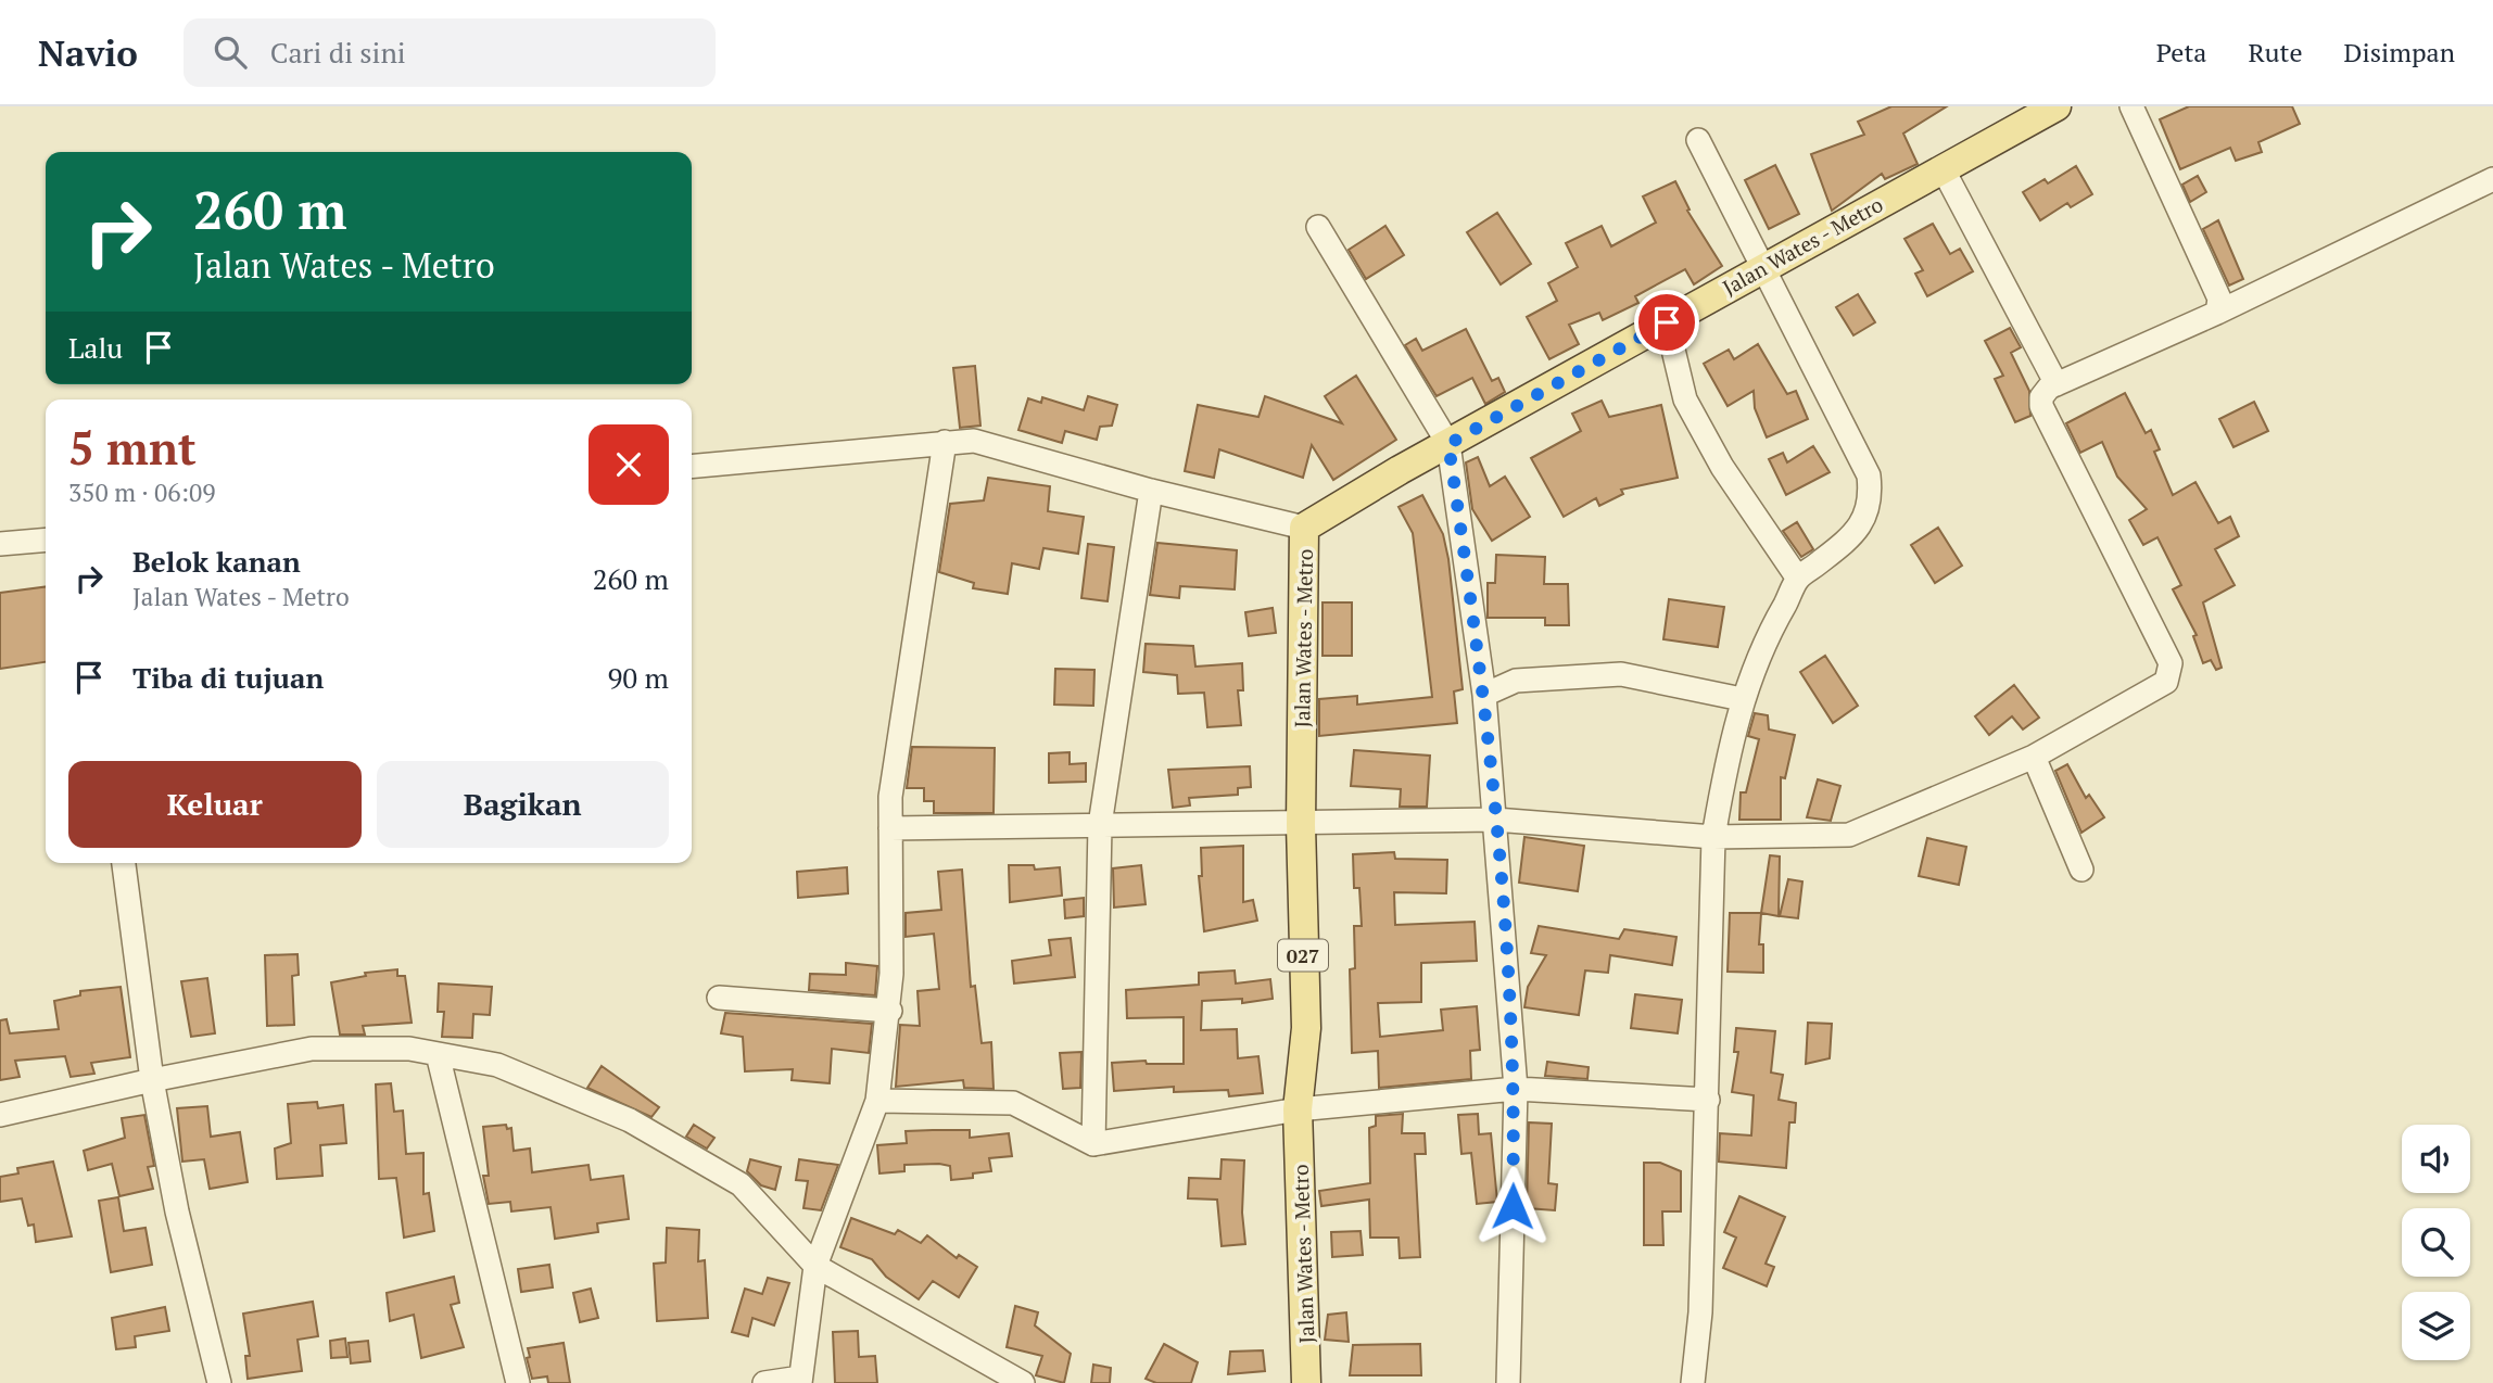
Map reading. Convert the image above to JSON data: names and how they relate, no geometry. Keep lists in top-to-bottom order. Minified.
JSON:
{"streets":{"main road":["Jalan Wates - Metro","027"]},"page":{"header":"Navio","search":"Cari di sini","nav":["Peta","Rute","Disimpan"],"turn":["260 m","Jalan Wates - Metro"],"then":"Lalu","heading":["5 mnt","350 m · 06:09"],"list":[{"name":"Belok kanan","note":"Jalan Wates - Metro","value":"260 m"},{"name":"Tiba di tujuan","value":"90 m"}],"buttons":["Keluar","Bagikan"]}}
